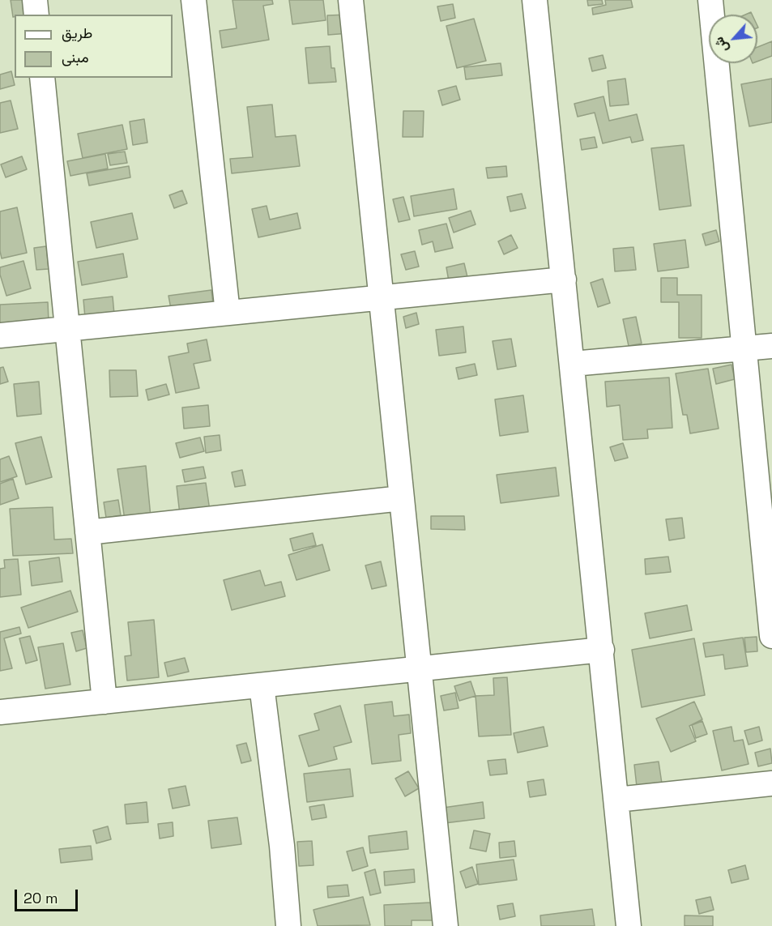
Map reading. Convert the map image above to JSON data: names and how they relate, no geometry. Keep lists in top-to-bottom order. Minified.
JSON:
{"legend":["طريق","مبنى"],"scale_bar":"20 m","north":"bottom left"}
